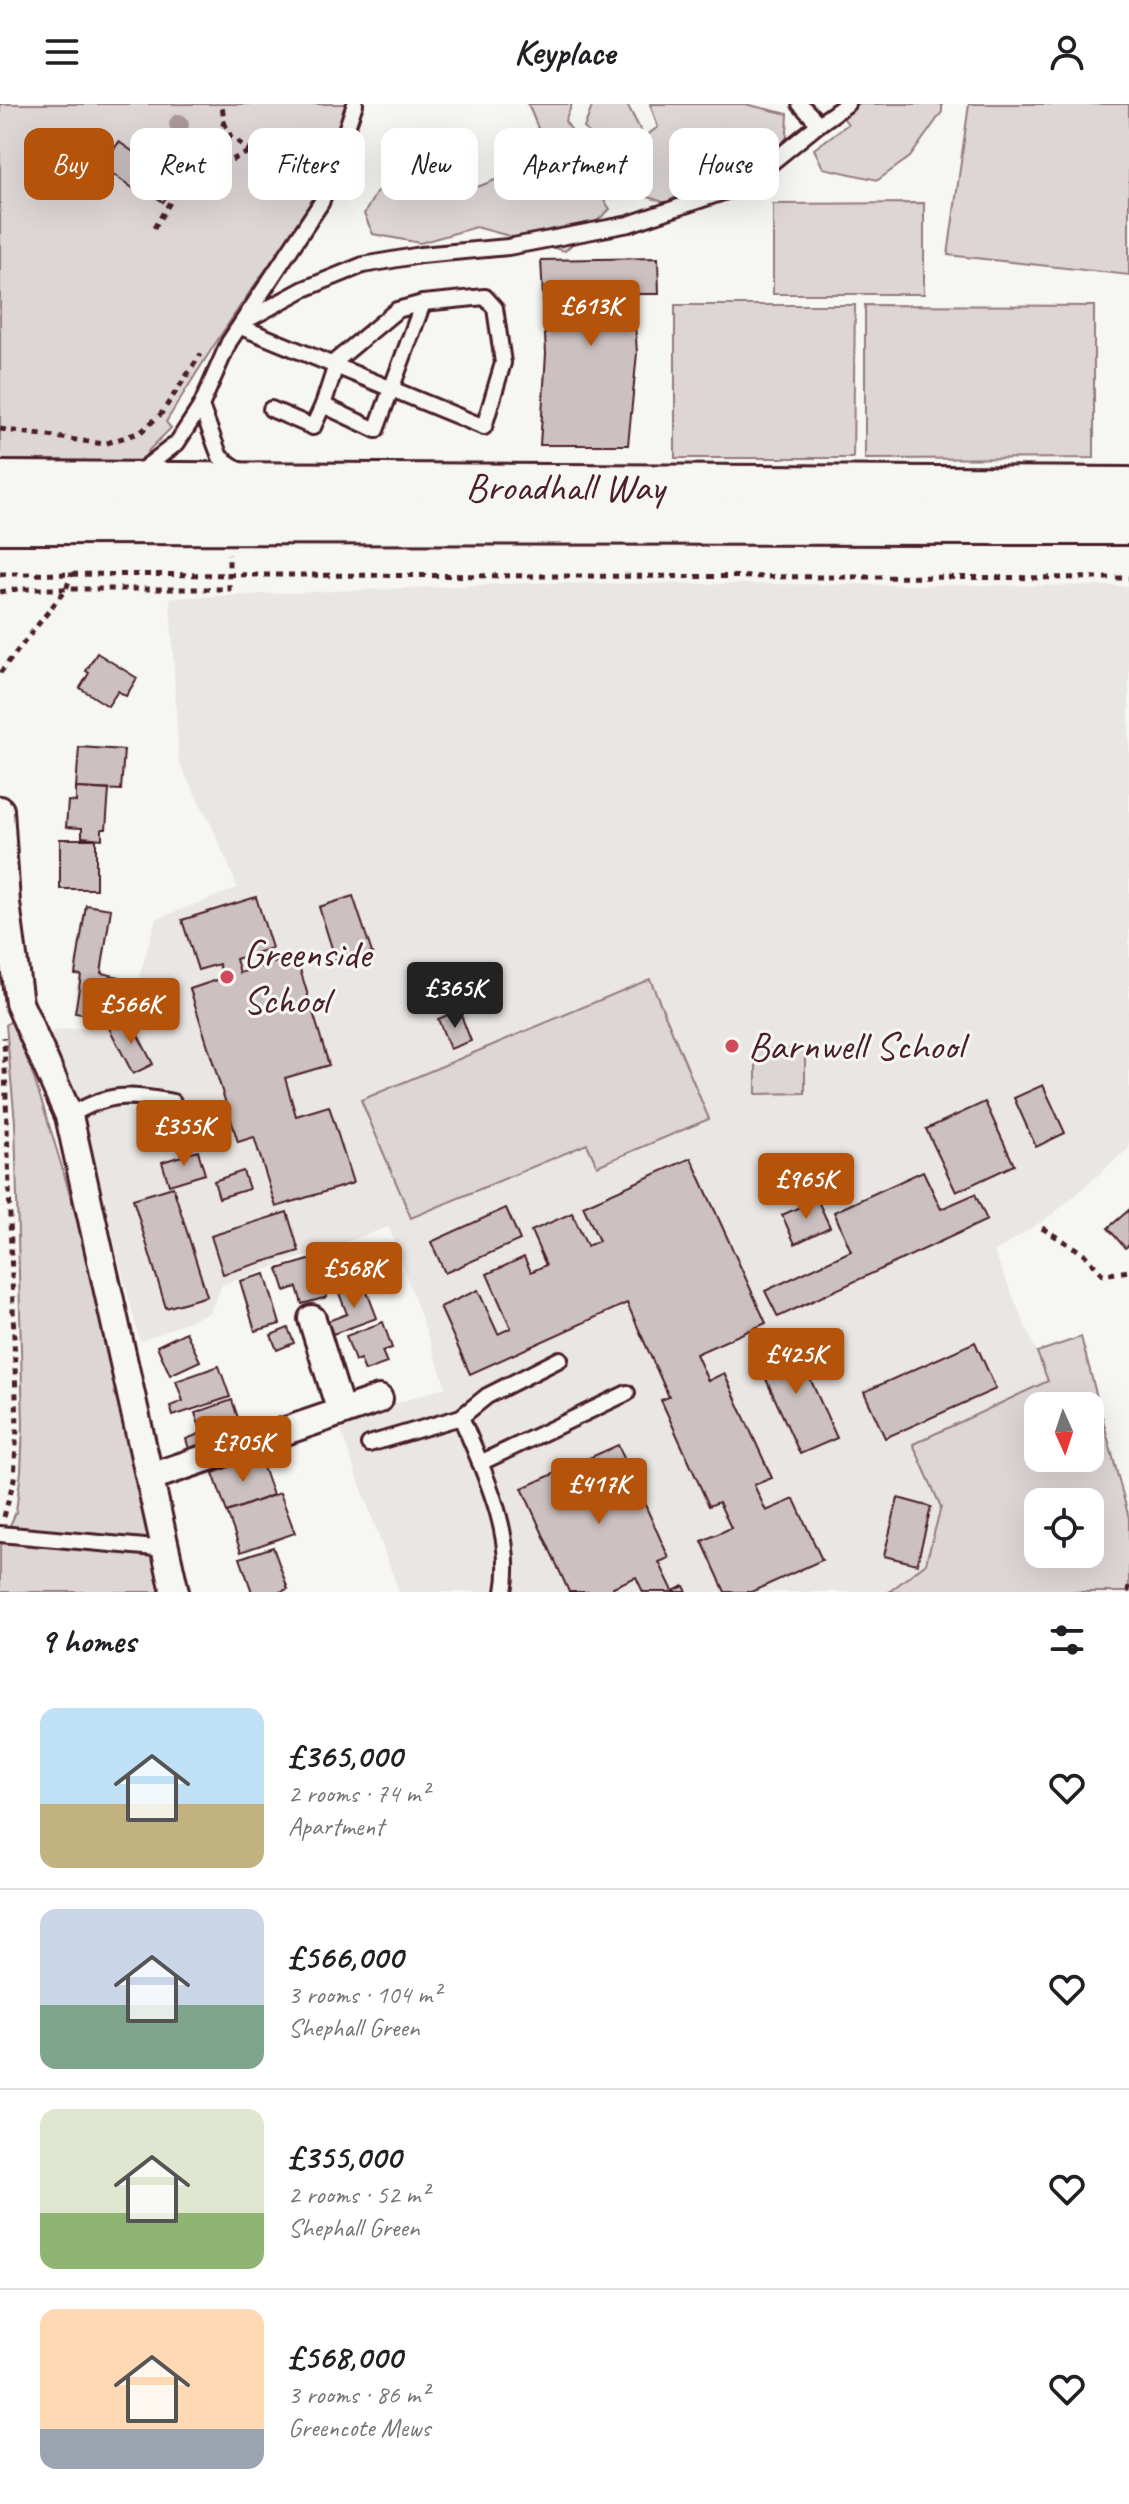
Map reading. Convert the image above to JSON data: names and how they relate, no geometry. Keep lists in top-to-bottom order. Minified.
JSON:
{"streets":{"highway":["Broadhall Way"]},"places":["Greenside School","Barnwell School"],"north":"bottom","page":{"header":"Keyplace","chip":["Buy","Rent","Filters","New","Apartment","House"],"price":["£613K","£365K","£566K","£355K","£965K","£568K","£425K","£705K","£417K"],"heading":"9 homes","list":[{"name":"£365,000","note":"2 rooms · 74 m² · Apartment"},{"name":"£566,000","note":"3 rooms · 104 m² · Shephall Green"},{"name":"£355,000","note":"2 rooms · 52 m² · Shephall Green"},{"name":"£568,000","note":"3 rooms · 86 m² · Greencote Mews"}]}}
